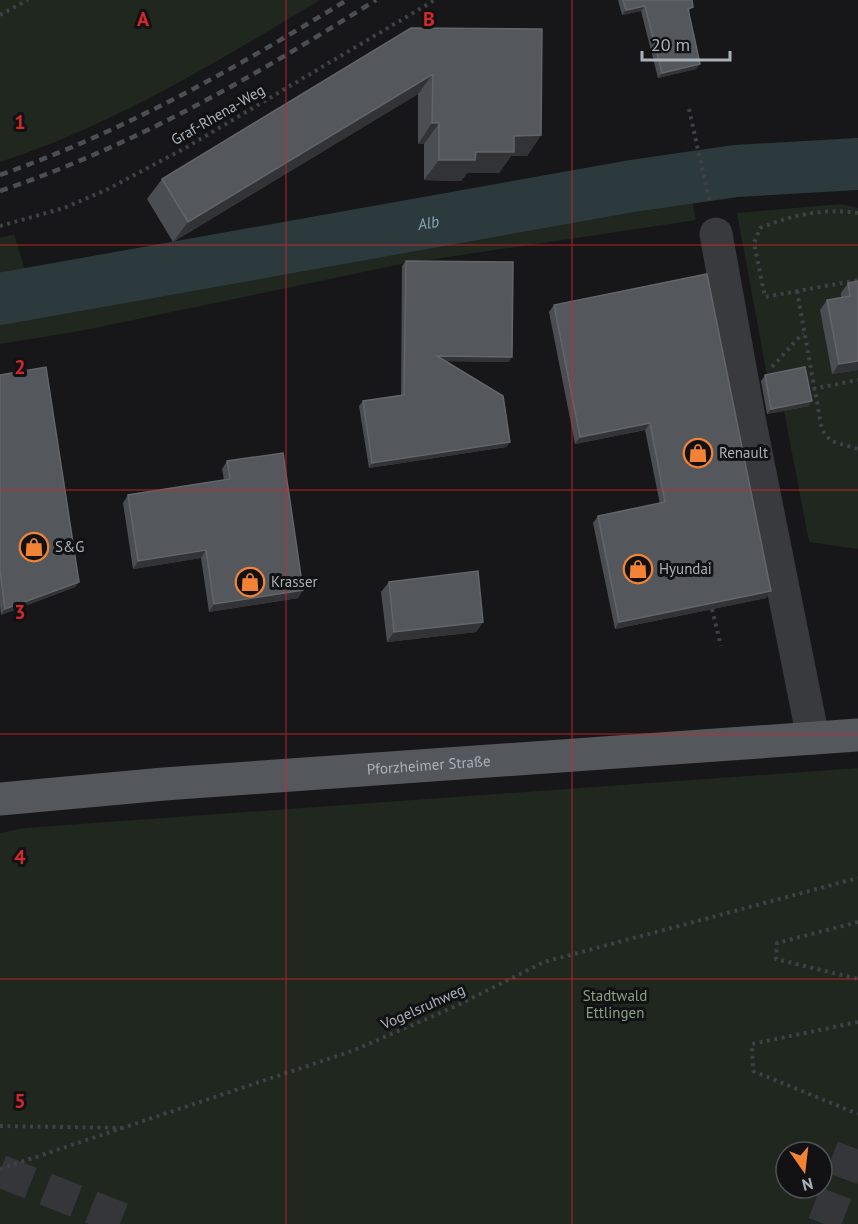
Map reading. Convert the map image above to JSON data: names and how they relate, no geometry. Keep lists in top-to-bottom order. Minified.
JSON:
{"streets":{"main road":["Pforzheimer Straße"],"path":["Graf-Rhena-Weg","Vogelsruhweg"]},"water":["Alb"],"parks":["Stadtwald Ettlingen"],"places":{"shop":["Renault","S&G","Hyundai","Krasser"]},"scale_bar":"20 m","north":"bottom","grid":{"columns":["A","B"],"rows":["1","2","3","4","5"]}}
